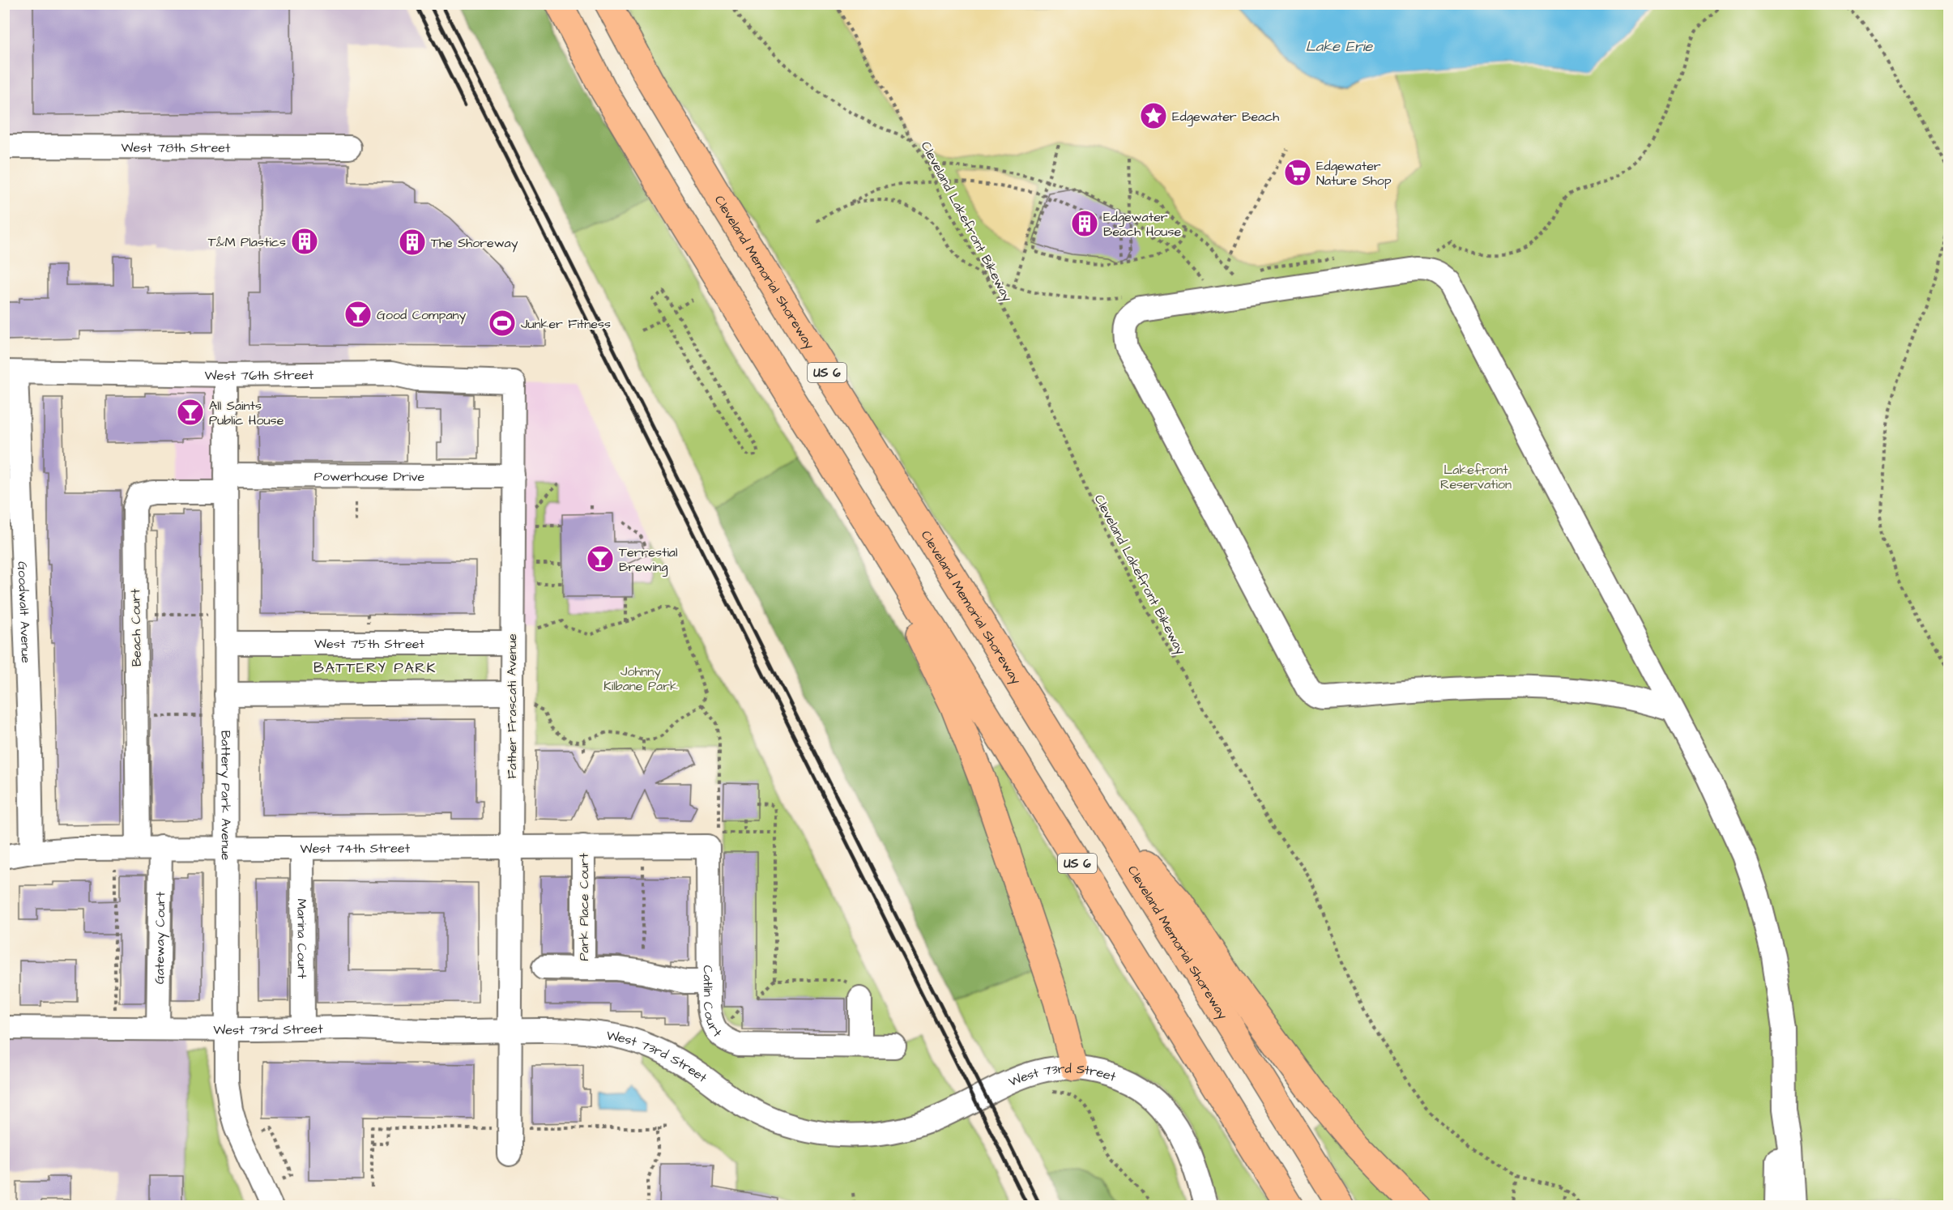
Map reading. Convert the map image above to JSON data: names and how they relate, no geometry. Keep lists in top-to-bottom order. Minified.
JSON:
{"streets":{"highway":["Cleveland Memorial Shoreway","US 6"],"street":["West 78th Street","West 76th Street","Powerhouse Drive","Goodwalt Avenue","Beach Court","West 75th Street","Father Frascati Avenue","Battery Park Avenue","West 74th Street","Park Place Court","Gateway Court","Marina Court","Catlin Court","West 73rd Street"],"path":["Cleveland Lakefront Bikeway"]},"crossings":[["West 76th Street","Goodwalt Avenue"],["West 76th Street","Father Frascati Avenue"],["West 76th Street","Battery Park Avenue"],["Powerhouse Drive","Beach Court"],["Powerhouse Drive","Father Frascati Avenue"],["Powerhouse Drive","Battery Park Avenue"],["Goodwalt Avenue","West 74th Street"],["Beach Court","Battery Park Avenue"],["Beach Court","West 74th Street"],["West 75th Street","Father Frascati Avenue"],["West 75th Street","Battery Park Avenue"],["Father Frascati Avenue","West 74th Street"],["Father Frascati Avenue","West 73rd Street"],["Battery Park Avenue","West 74th Street"],["Battery Park Avenue","West 73rd Street"],["West 74th Street","Park Place Court"],["West 74th Street","Gateway Court"],["West 74th Street","Marina Court"],["West 74th Street","Catlin Court"],["Park Place Court","Catlin Court"],["Gateway Court","West 73rd Street"],["Marina Court","West 73rd Street"]],"districts":["BATTERY PARK"],"water":["Lake Erie"],"parks":["Lakefront Reservation","Johnny Kilbane Park"],"places":{"place":["Edgewater Beach"],"supermarket":["Edgewater Nature Shop"],"building":["Edgewater Beach House","T&M Plastics","The Shoreway"],"bar":["Good Company","All Saints Public House","Terrestial Brewing"],"sports":["Junker Fitness"]}}
